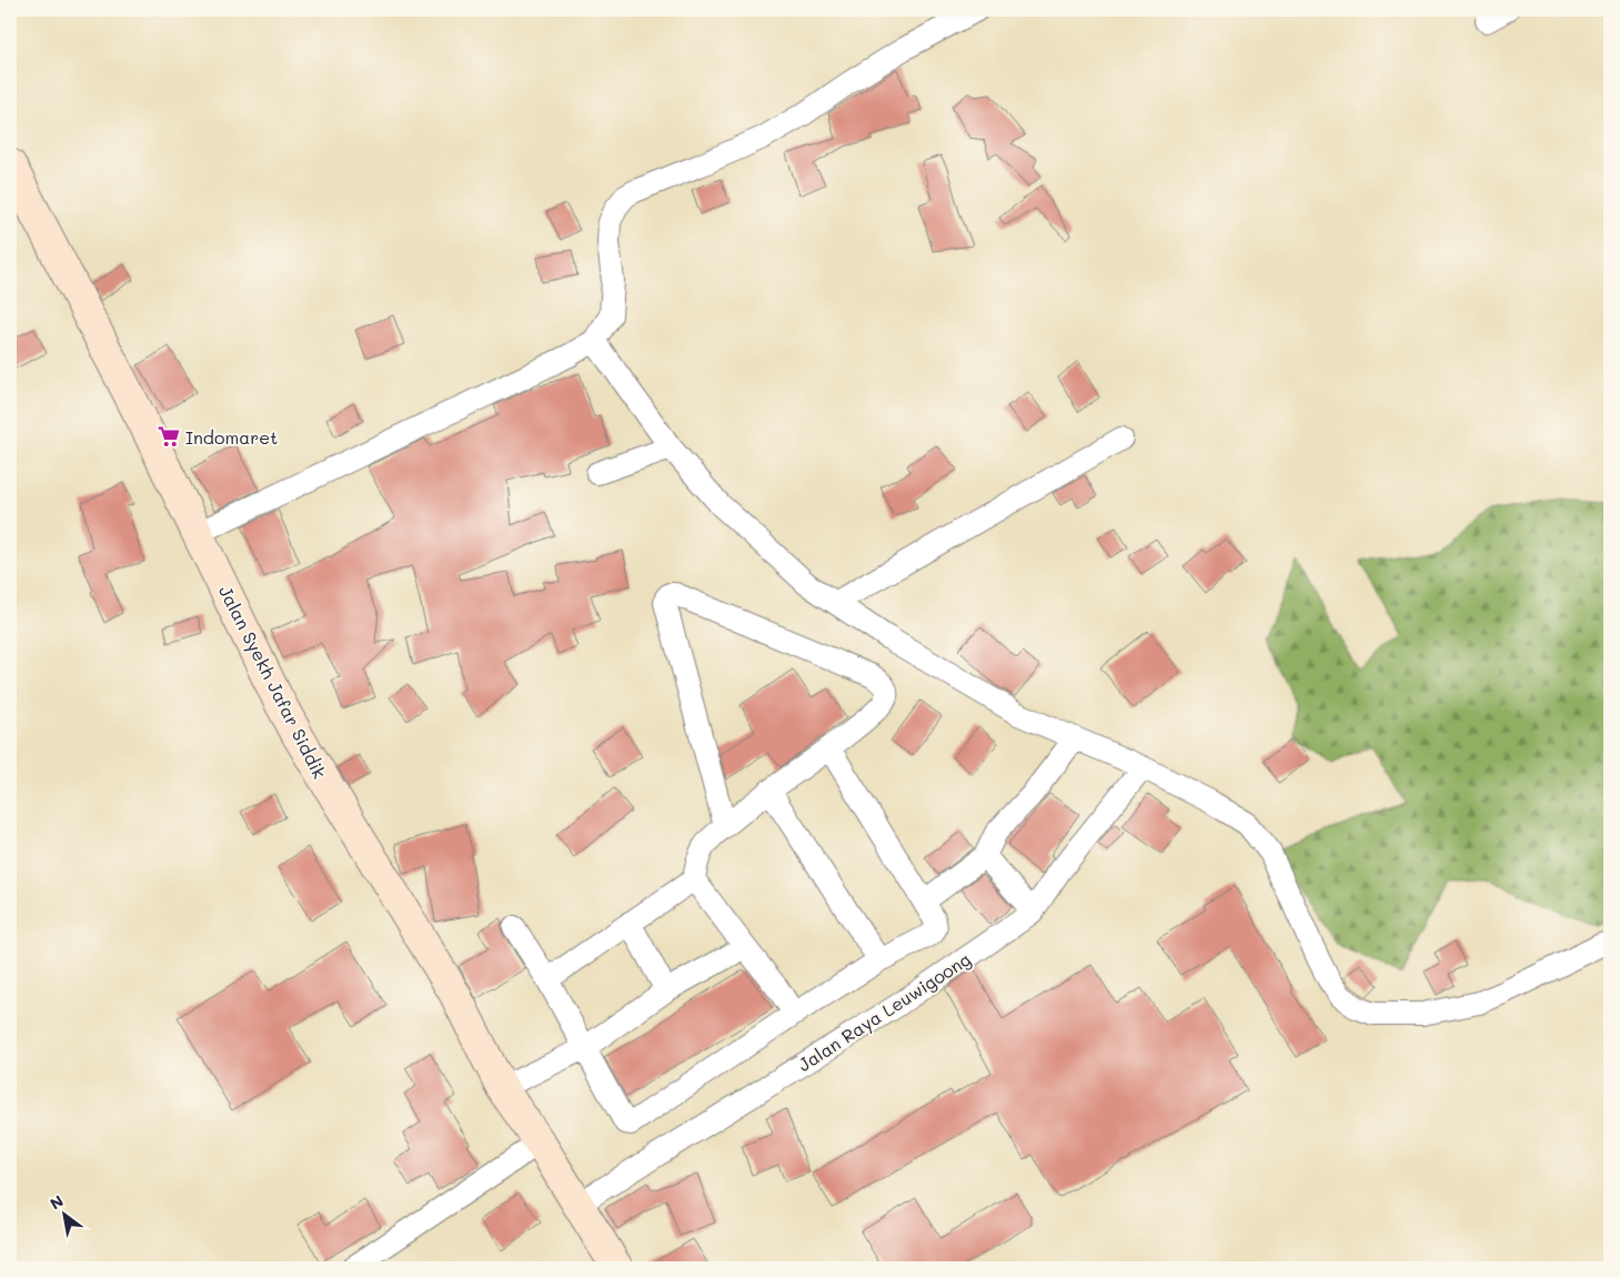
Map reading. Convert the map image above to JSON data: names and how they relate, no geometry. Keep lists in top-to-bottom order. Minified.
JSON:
{"streets":{"main road":["Jalan Syekh Jafar Siddik"],"street":["Jalan Raya Leuwigoong"]},"crossings":[["Jalan Syekh Jafar Siddik","Jalan Raya Leuwigoong"]],"places":{"supermarket":["Indomaret"]},"north":"top left"}
